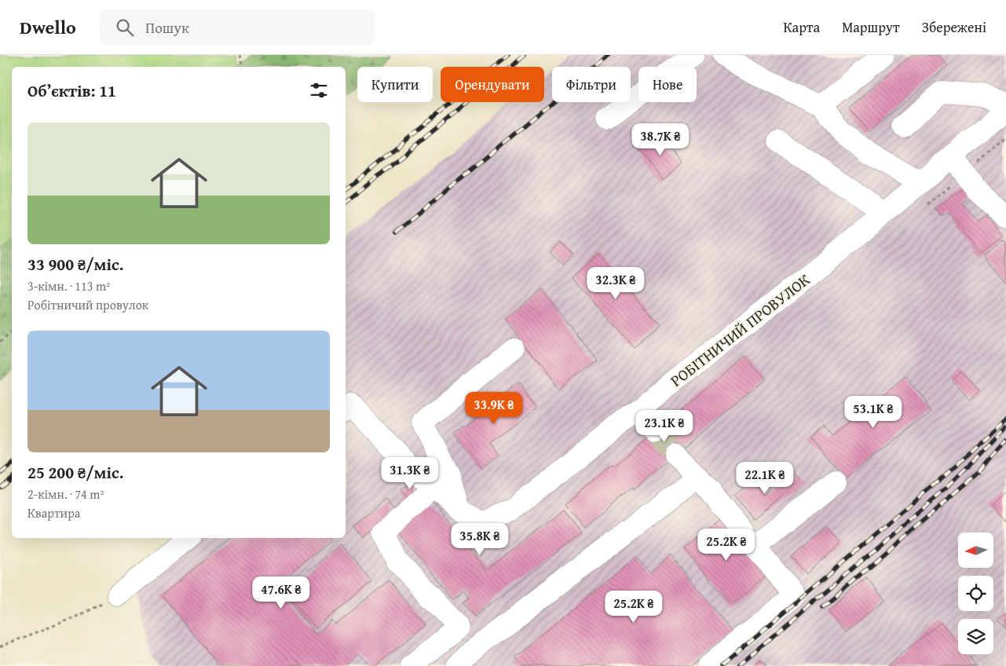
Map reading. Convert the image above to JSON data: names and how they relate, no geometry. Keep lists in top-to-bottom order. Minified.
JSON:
{"streets":{"street":["РОБІТНИЧИЙ ПРОВУЛОК"]},"north":"left","page":{"header":"Dwello","search":"Пошук","nav":["Карта","Маршрут","Збережені"],"chip":["Купити","Орендувати","Фільтри","Нове"],"heading":"Об’єктів: 11","list":[{"name":"33 900 ₴/міс.","note":"3-кімн. · 113 m² · Робітничий провулок"},{"name":"25 200 ₴/міс.","note":"2-кімн. · 74 m² · Квартира"}],"price":["38.7K ₴","32.3K ₴","33.9K ₴","53.1K ₴","23.1K ₴","31.3K ₴","22.1K ₴","35.8K ₴","25.2K ₴","47.6K ₴","25.2K ₴"]}}
